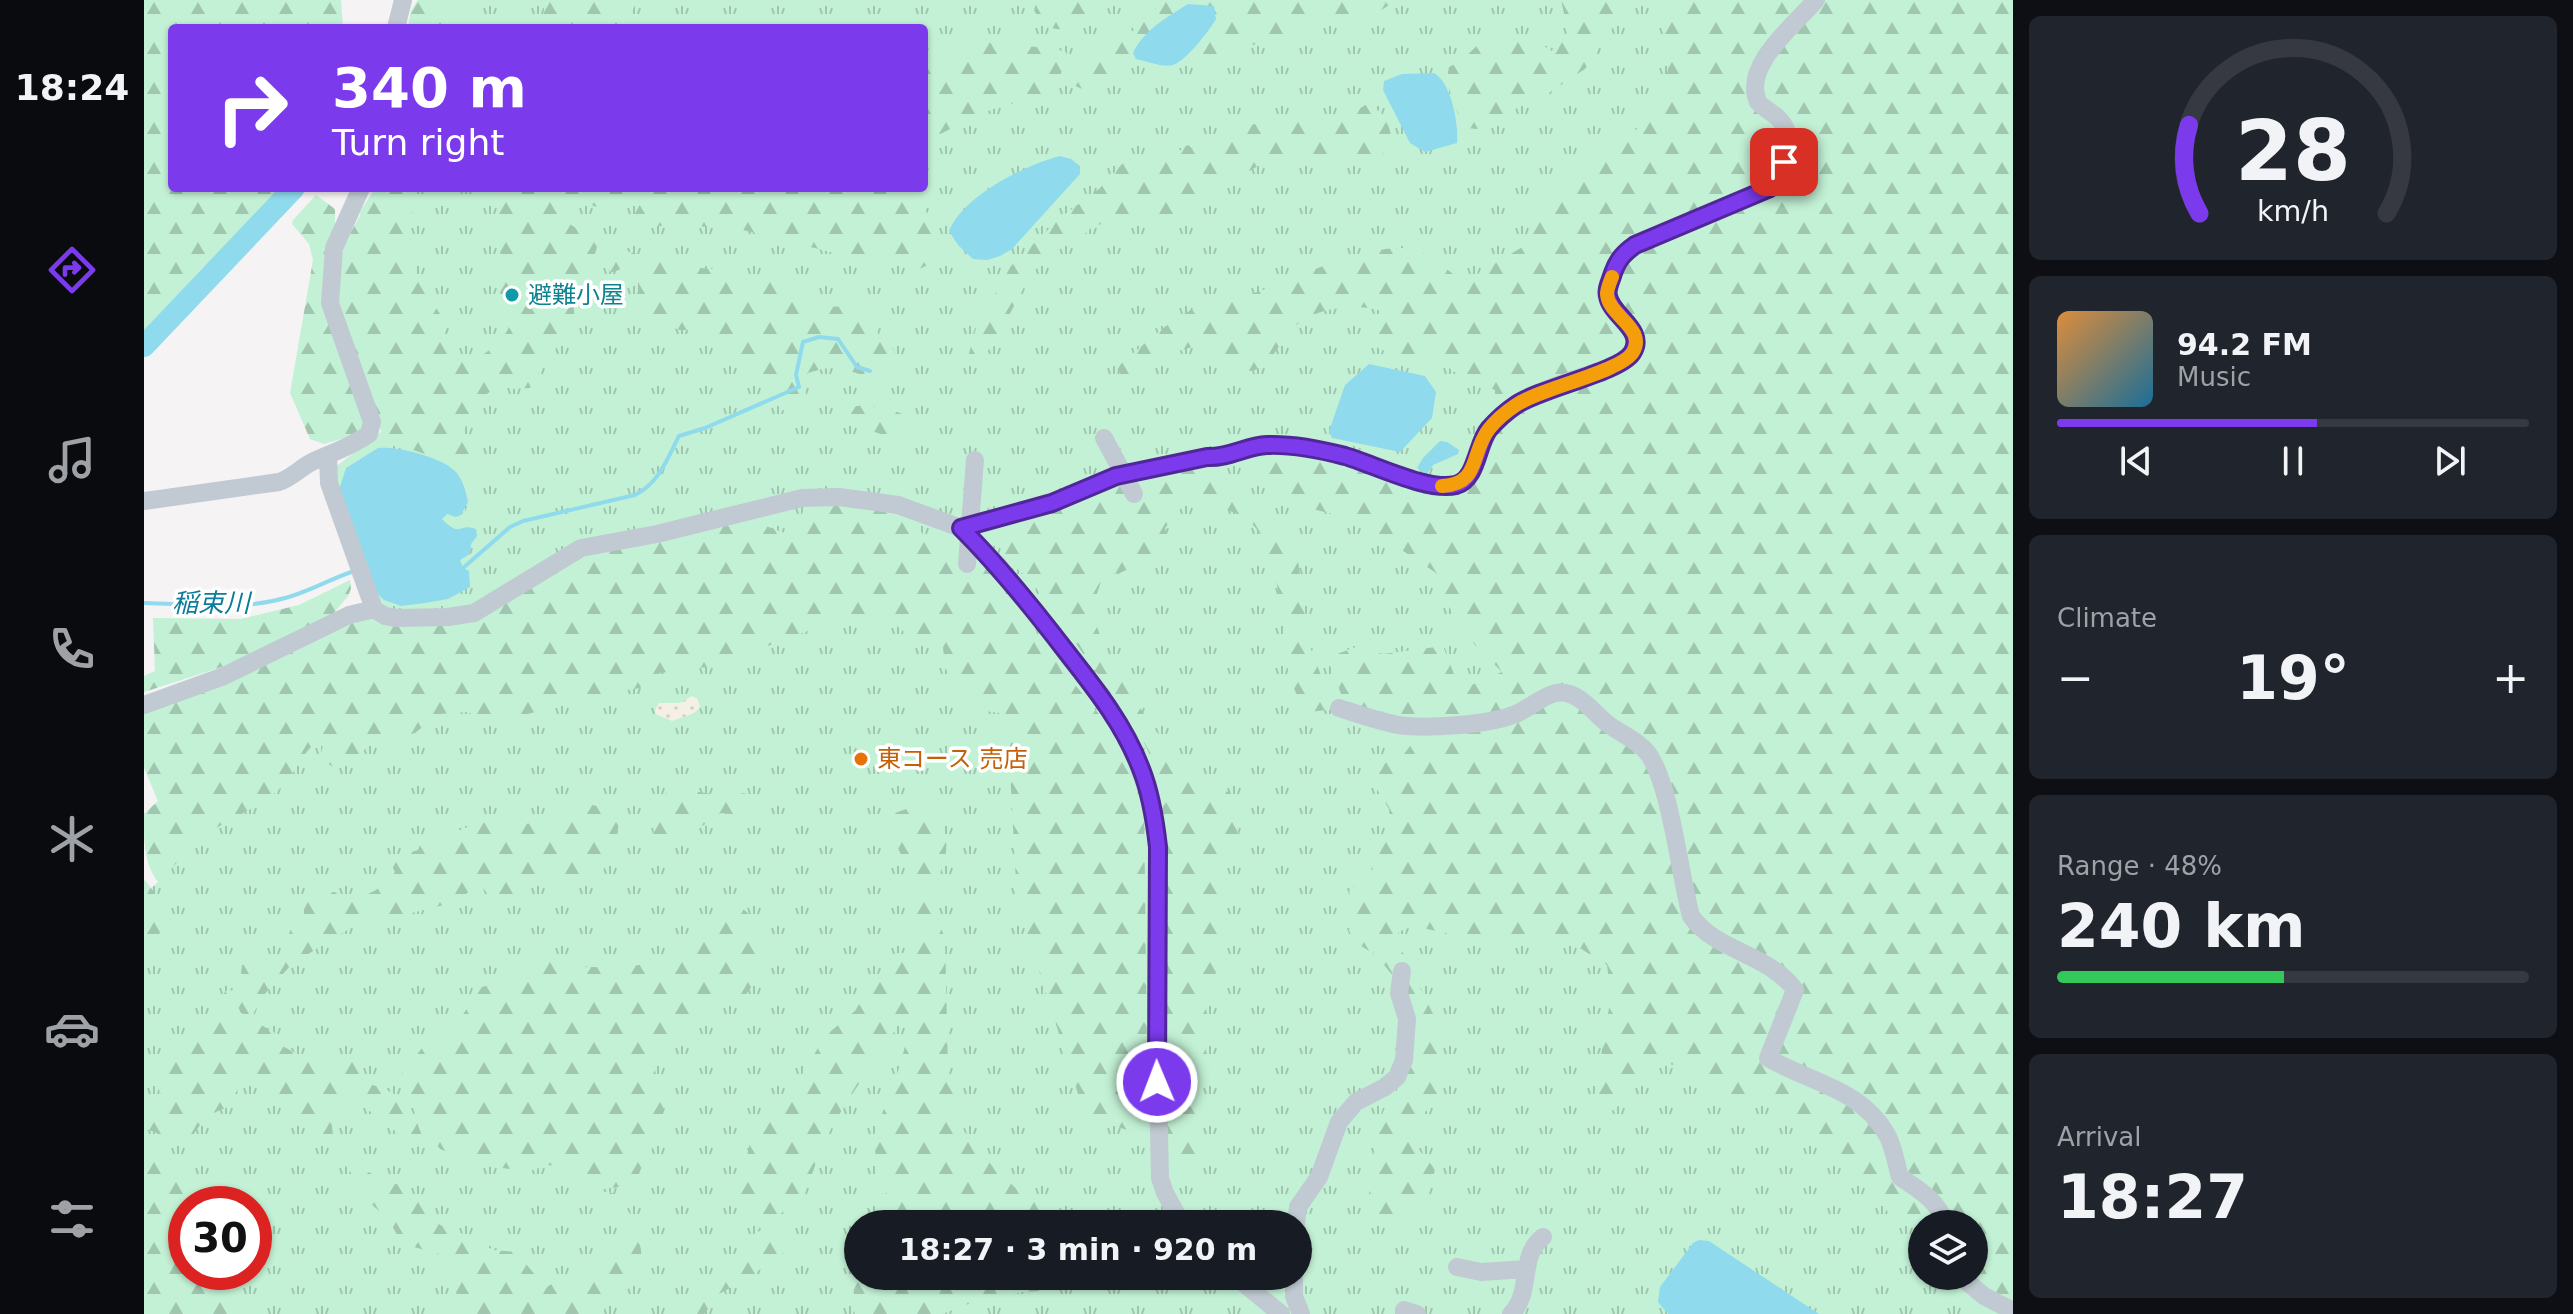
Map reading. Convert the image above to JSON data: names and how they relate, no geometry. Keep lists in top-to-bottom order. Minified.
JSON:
{"water":["稲束川"],"places":["避難小屋","東コース 売店"],"page":{"tabs":"18:24","turn":["340 m","Turn right"],"song":["94.2 FM","Music"],"tile":["Climate",["Range · 48%","240 km"],["Arrival","18:27"]],"heat":["−","19°","+"],"limit":"30","trip":"18:27 · 3 min · 920 m","gauge":["28","km/h"]}}
